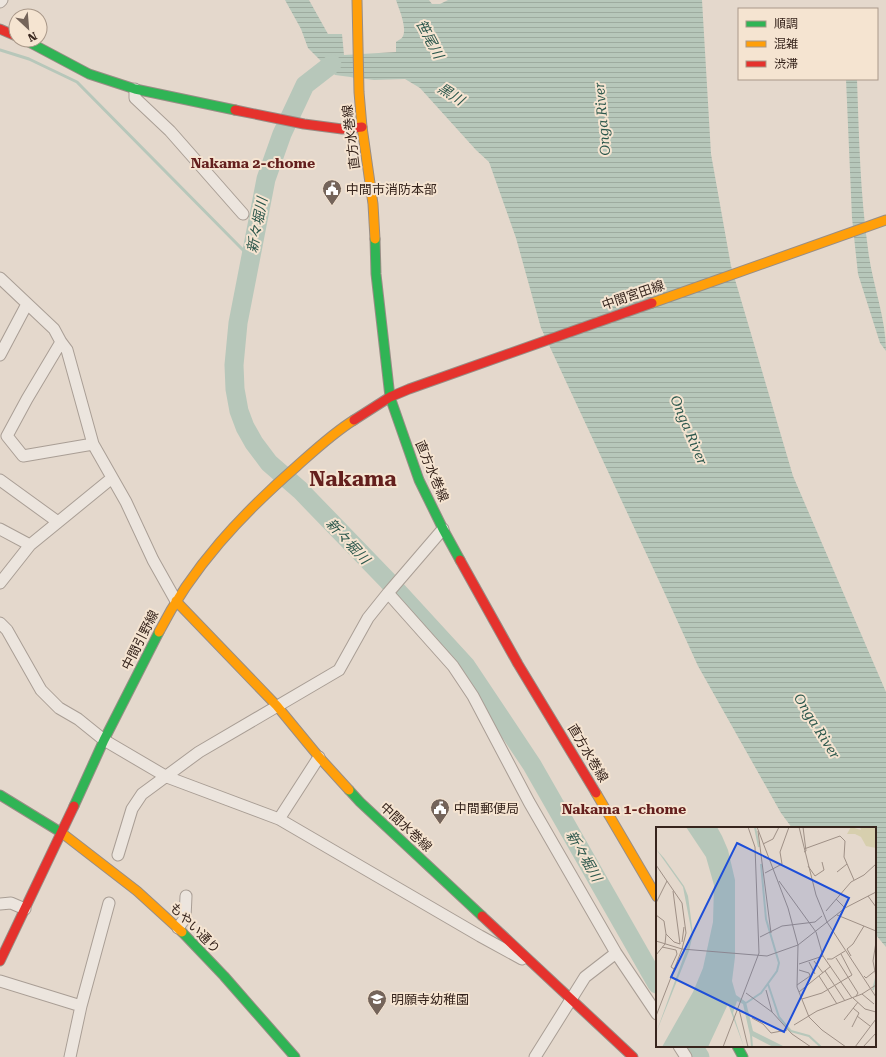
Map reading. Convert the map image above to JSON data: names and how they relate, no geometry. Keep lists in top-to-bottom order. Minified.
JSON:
{"streets":{"main road":["直方水巻線","中間宮田線","中間引野線","中間水巻線","もやい通り"]},"crossings":[["直方水巻線","中間宮田線"],["直方水巻線","中間引野線"],["中間宮田線","中間引野線"],["中間引野線","中間水巻線"],["中間引野線","もやい通り"]],"districts":["Nakama 2-chome","Nakama","Nakama 1-chome"],"water":["笹尾川","黒川","Onga River","新々堀川"],"places":{"public building":["中間市消防本部","中間郵便局"],"school or university":["明願寺幼稚園"]},"legend":["順調","混雑","渋滞"],"north":"bottom right"}
